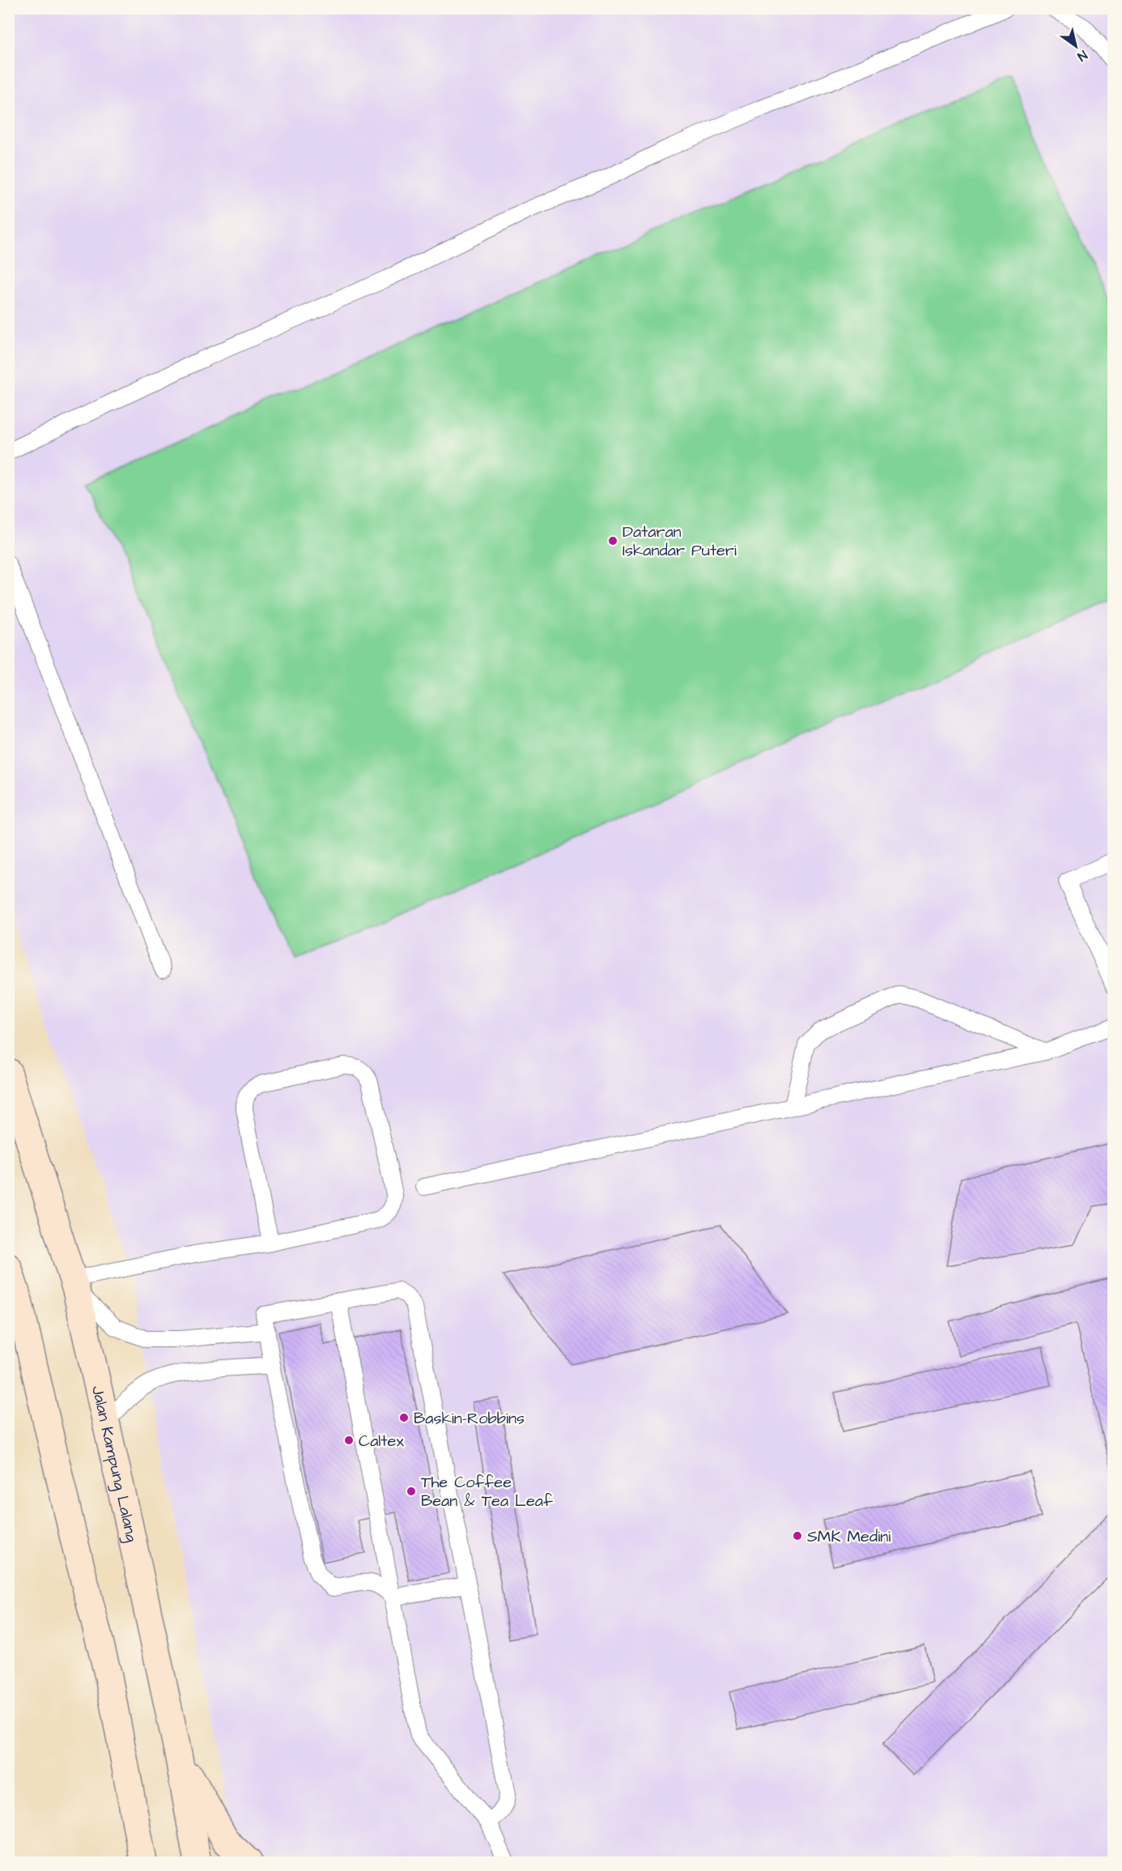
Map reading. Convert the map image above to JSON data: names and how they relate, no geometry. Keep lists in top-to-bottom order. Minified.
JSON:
{"streets":{"main road":["Jalan Kampung Lalang"]},"places":["Dataran Iskandar Puteri","Baskin-Robbins","Caltex","The Coffee Bean & Tea Leaf","SMK Medini"],"north":"bottom right"}
